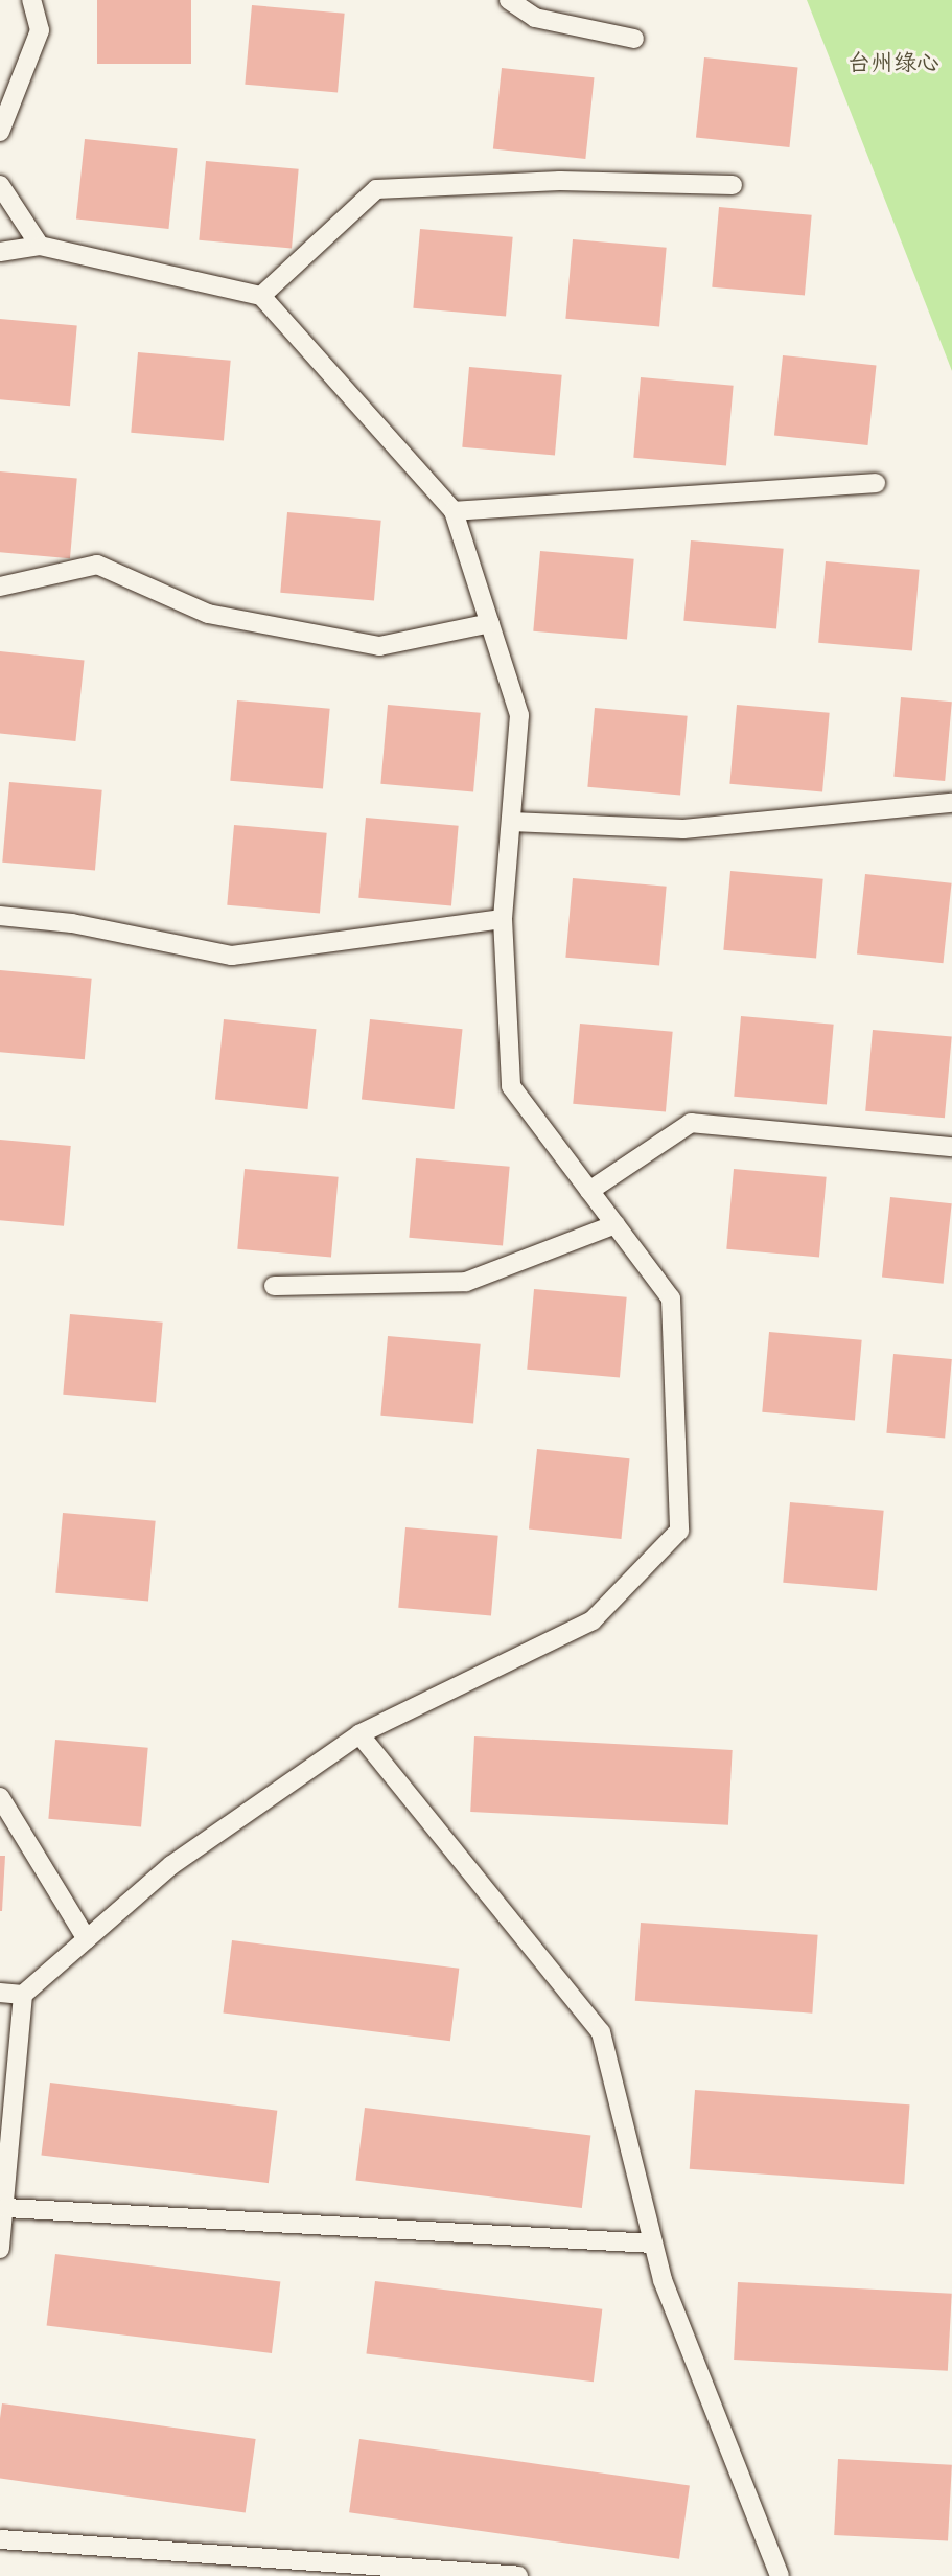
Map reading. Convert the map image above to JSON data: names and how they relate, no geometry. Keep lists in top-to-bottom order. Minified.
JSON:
{"parks":["台州绿心"]}
